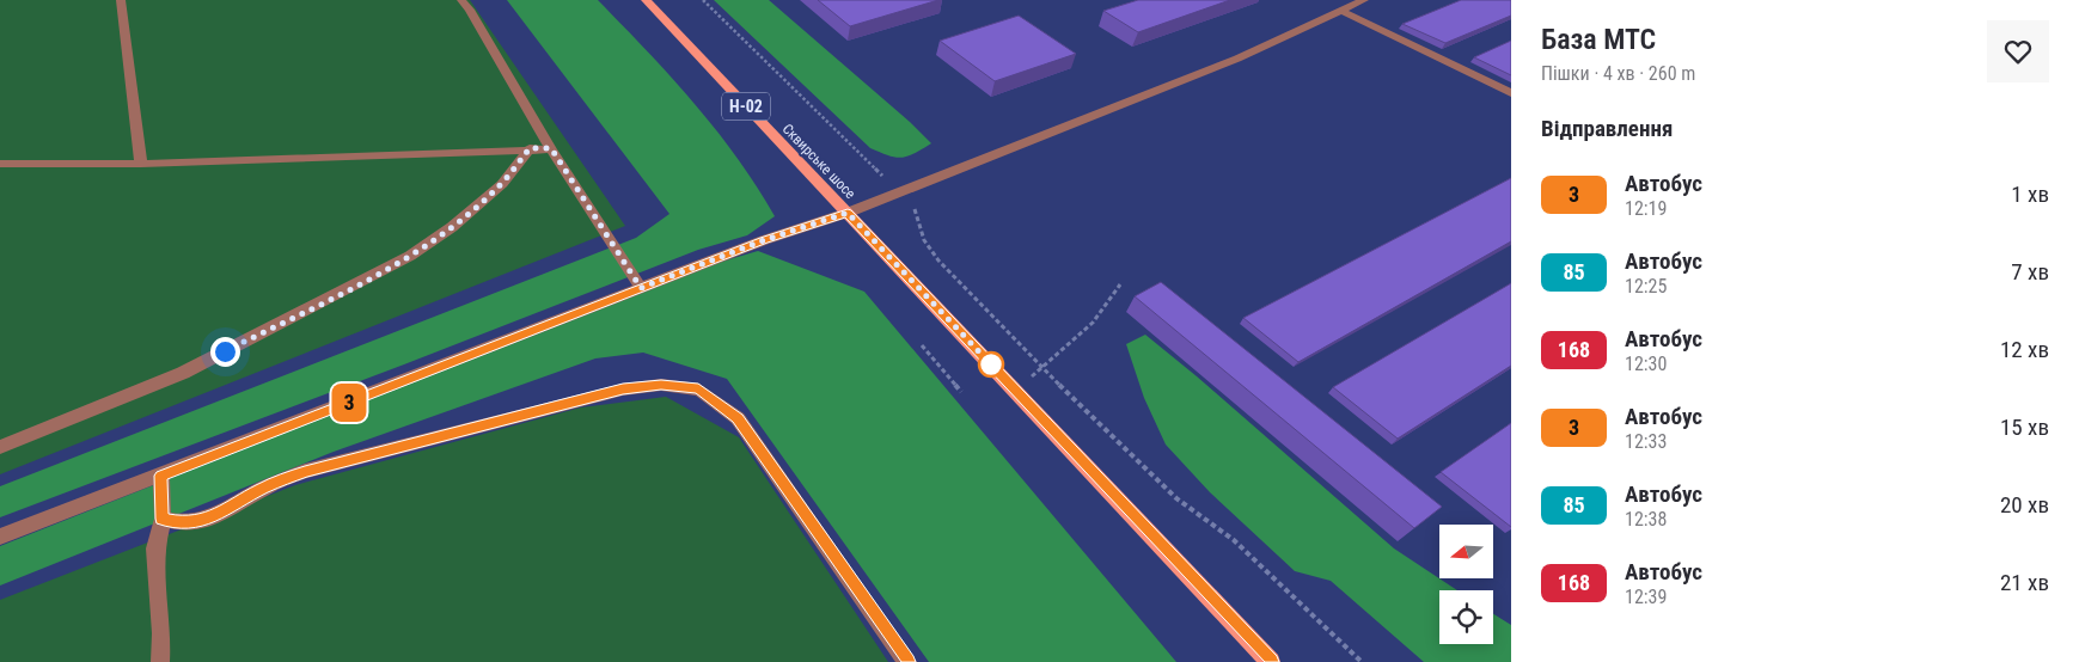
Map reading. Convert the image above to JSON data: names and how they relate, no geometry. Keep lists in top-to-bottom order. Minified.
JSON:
{"streets":{"main road":["Н-02","Сквирське шосе"]},"crossings":[["Н-02","Сквирське шосе"]],"lines":["bus line 3"],"north":"left","page":{"on_map":"3","heading":[["База МТС","Пішки · 4 хв · 260 m"],"Відправлення"],"list":[{"mark":"3","name":"Автобус","note":"12:19","value":"1 хв"},{"mark":"85","name":"Автобус","note":"12:25","value":"7 хв"},{"mark":"168","name":"Автобус","note":"12:30","value":"12 хв"},{"mark":"3","name":"Автобус","note":"12:33","value":"15 хв"},{"mark":"85","name":"Автобус","note":"12:38","value":"20 хв"},{"mark":"168","name":"Автобус","note":"12:39","value":"21 хв"}]}}
